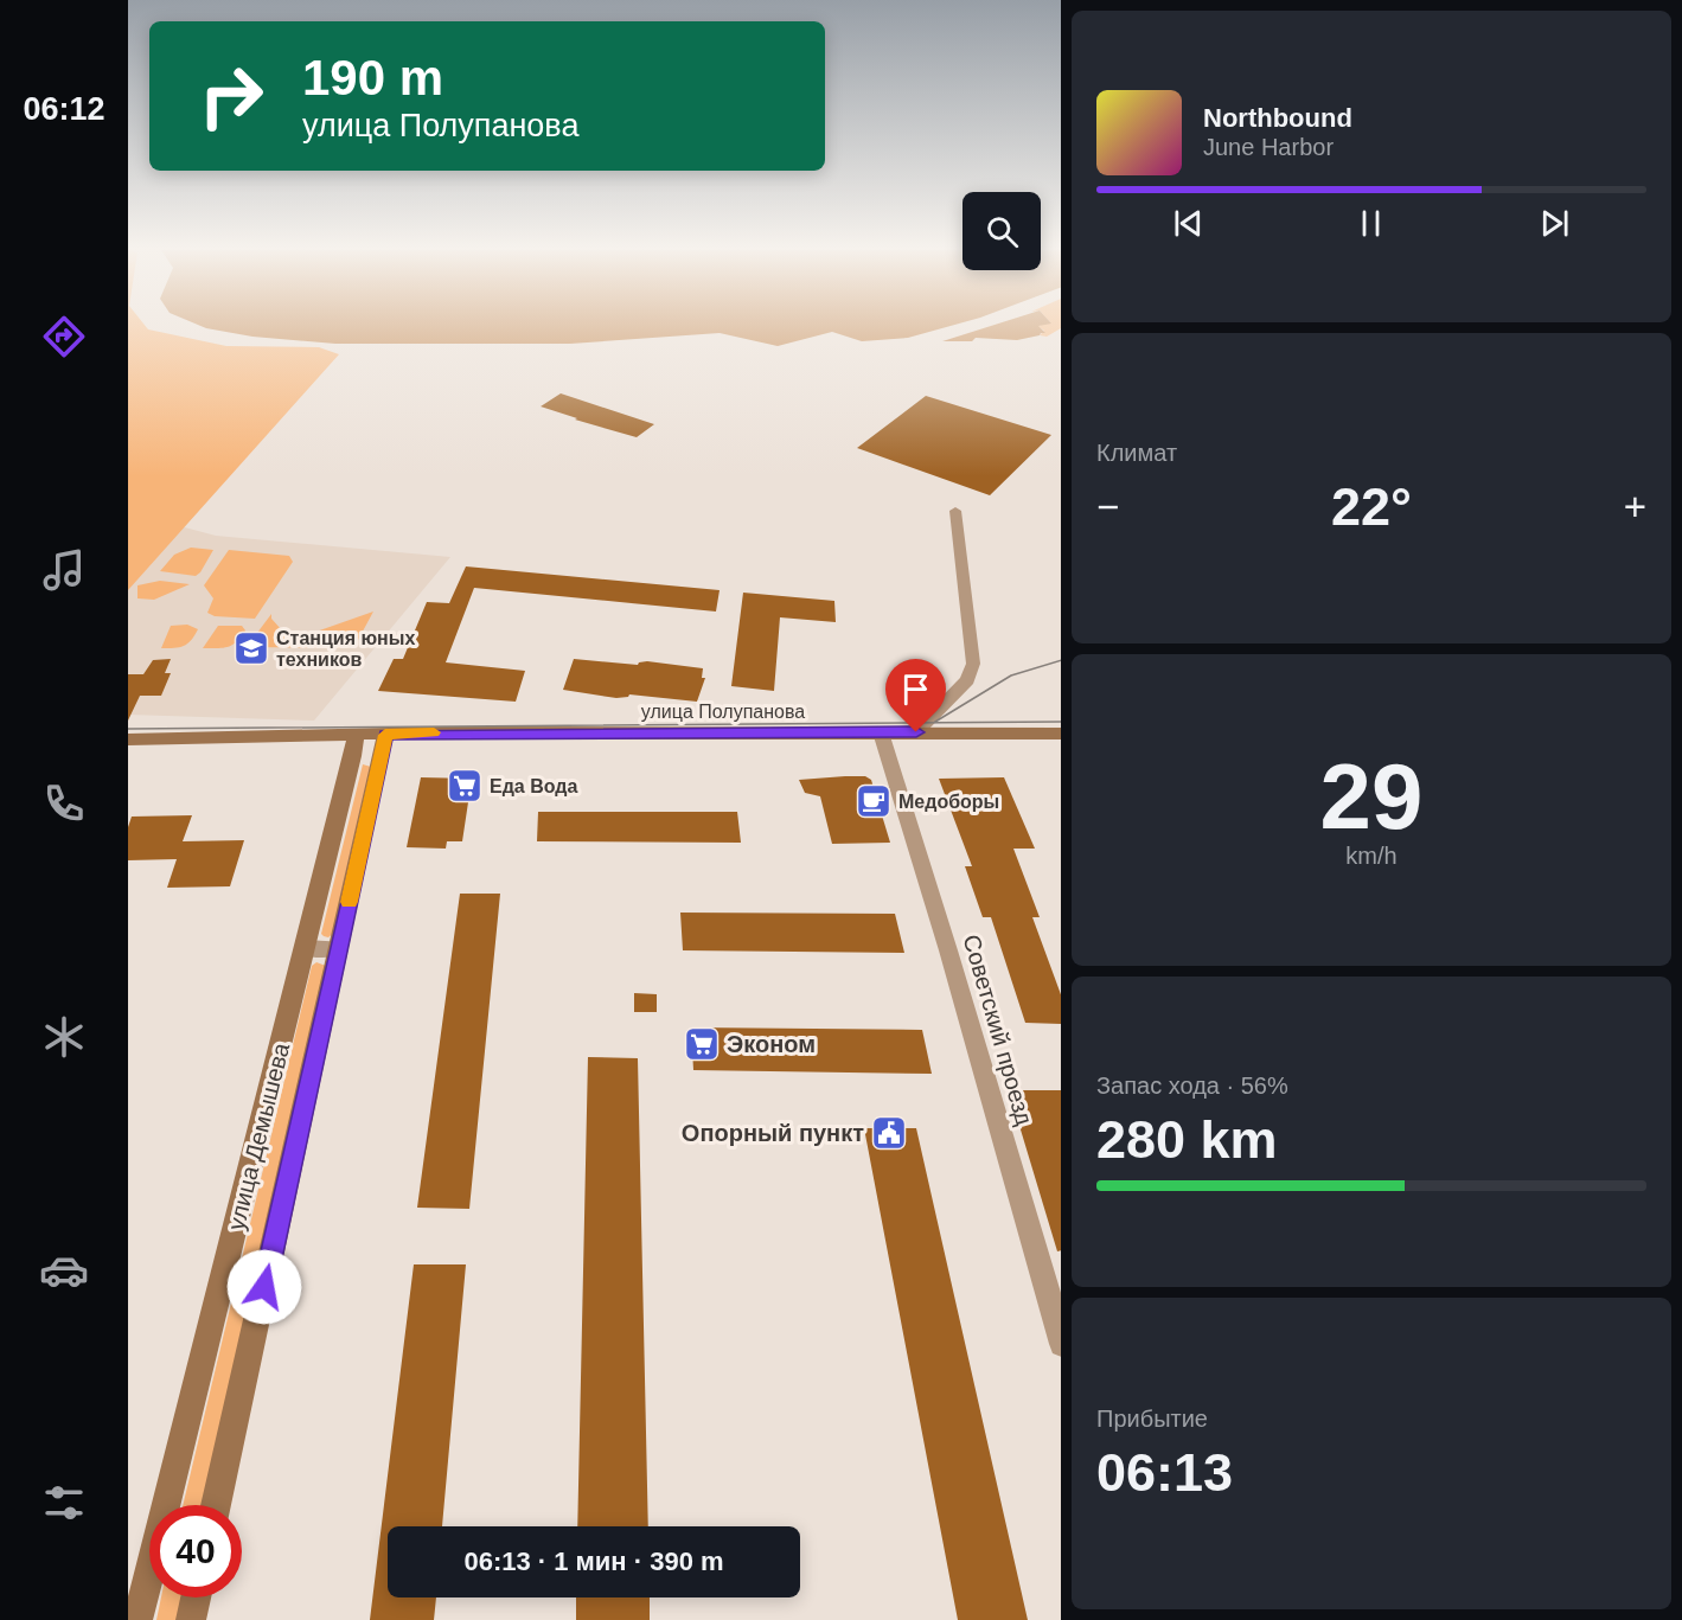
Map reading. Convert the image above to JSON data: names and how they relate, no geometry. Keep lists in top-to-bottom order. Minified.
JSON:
{"streets":{"street":["улица Полупанова","Советский проезд","улица Демышева"]},"crossings":[["улица Полупанова","Советский проезд"],["улица Полупанова","улица Демышева"]],"places":{"school or university":["Станция юных техников"],"supermarket":["Еда Вода","Эконом"],"cafe":["Медоборы"],"public building":["Опорный пункт"]},"page":{"tabs":"06:12","turn":["190 m","улица Полупанова"],"song":["Northbound","June Harbor"],"tile":["Климат",["29","km/h"],["Запас хода · 56%","280 km"],["Прибытие","06:13"]],"heat":["−","22°","+"],"limit":"40","trip":"06:13 · 1 мин · 390 m"}}
